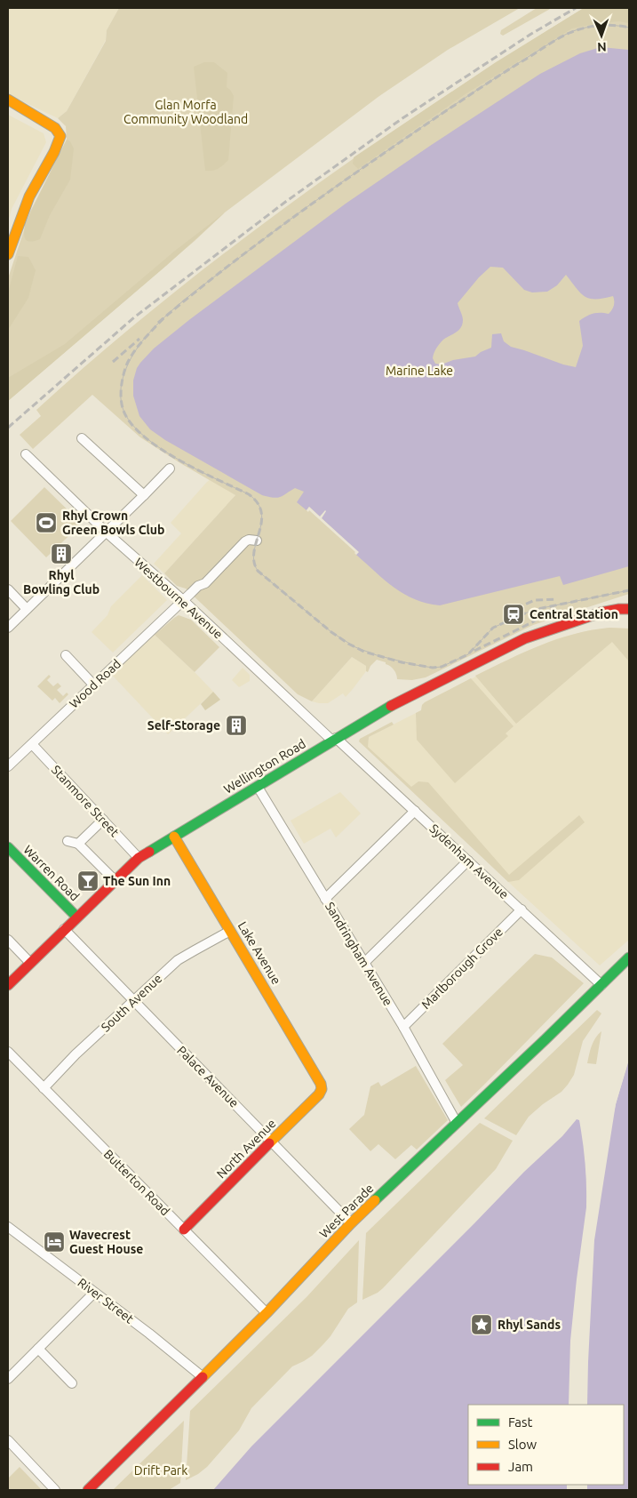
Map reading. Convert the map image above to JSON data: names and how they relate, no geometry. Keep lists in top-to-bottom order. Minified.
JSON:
{"streets":{"main road":["Wellington Road","Warren Road","Lake Avenue","North Avenue","West Parade"],"street":["Westbourne Avenue","Wood Road","Stanmore Street","Sydenham Avenue","Sandringham Avenue","Marlborough Grove","South Avenue","Palace Avenue","Butterton Road","River Street"]},"crossings":[["Westbourne Avenue","Wood Road"],["Westbourne Avenue","Wellington Road"],["Westbourne Avenue","Sydenham Avenue"],["Wood Road","Stanmore Street"],["Wellington Road","Stanmore Street"],["Wellington Road","Sydenham Avenue"],["Wellington Road","Warren Road"],["Wellington Road","Lake Avenue"],["Wellington Road","Sandringham Avenue"],["Wellington Road","Palace Avenue"],["Sydenham Avenue","Marlborough Grove"],["Sydenham Avenue","West Parade"],["Lake Avenue","South Avenue"],["Lake Avenue","North Avenue"],["Sandringham Avenue","Marlborough Grove"],["Sandringham Avenue","West Parade"],["South Avenue","Palace Avenue"],["South Avenue","Butterton Road"],["Palace Avenue","North Avenue"],["Palace Avenue","West Parade"],["North Avenue","Butterton Road"],["Butterton Road","West Parade"],["West Parade","River Street"]],"parks":["Glan Morfa Community Woodland","Marine Lake","Drift Park"],"places":{"sports":["Rhyl Crown Green Bowls Club"],"building":["Rhyl Bowling Club","Self-Storage"],"station":["Central Station"],"bar":["The Sun Inn"],"hotel":["Wavecrest Guest House"],"place":["Rhyl Sands"]},"legend":["Fast","Slow","Jam"],"north":"bottom"}
